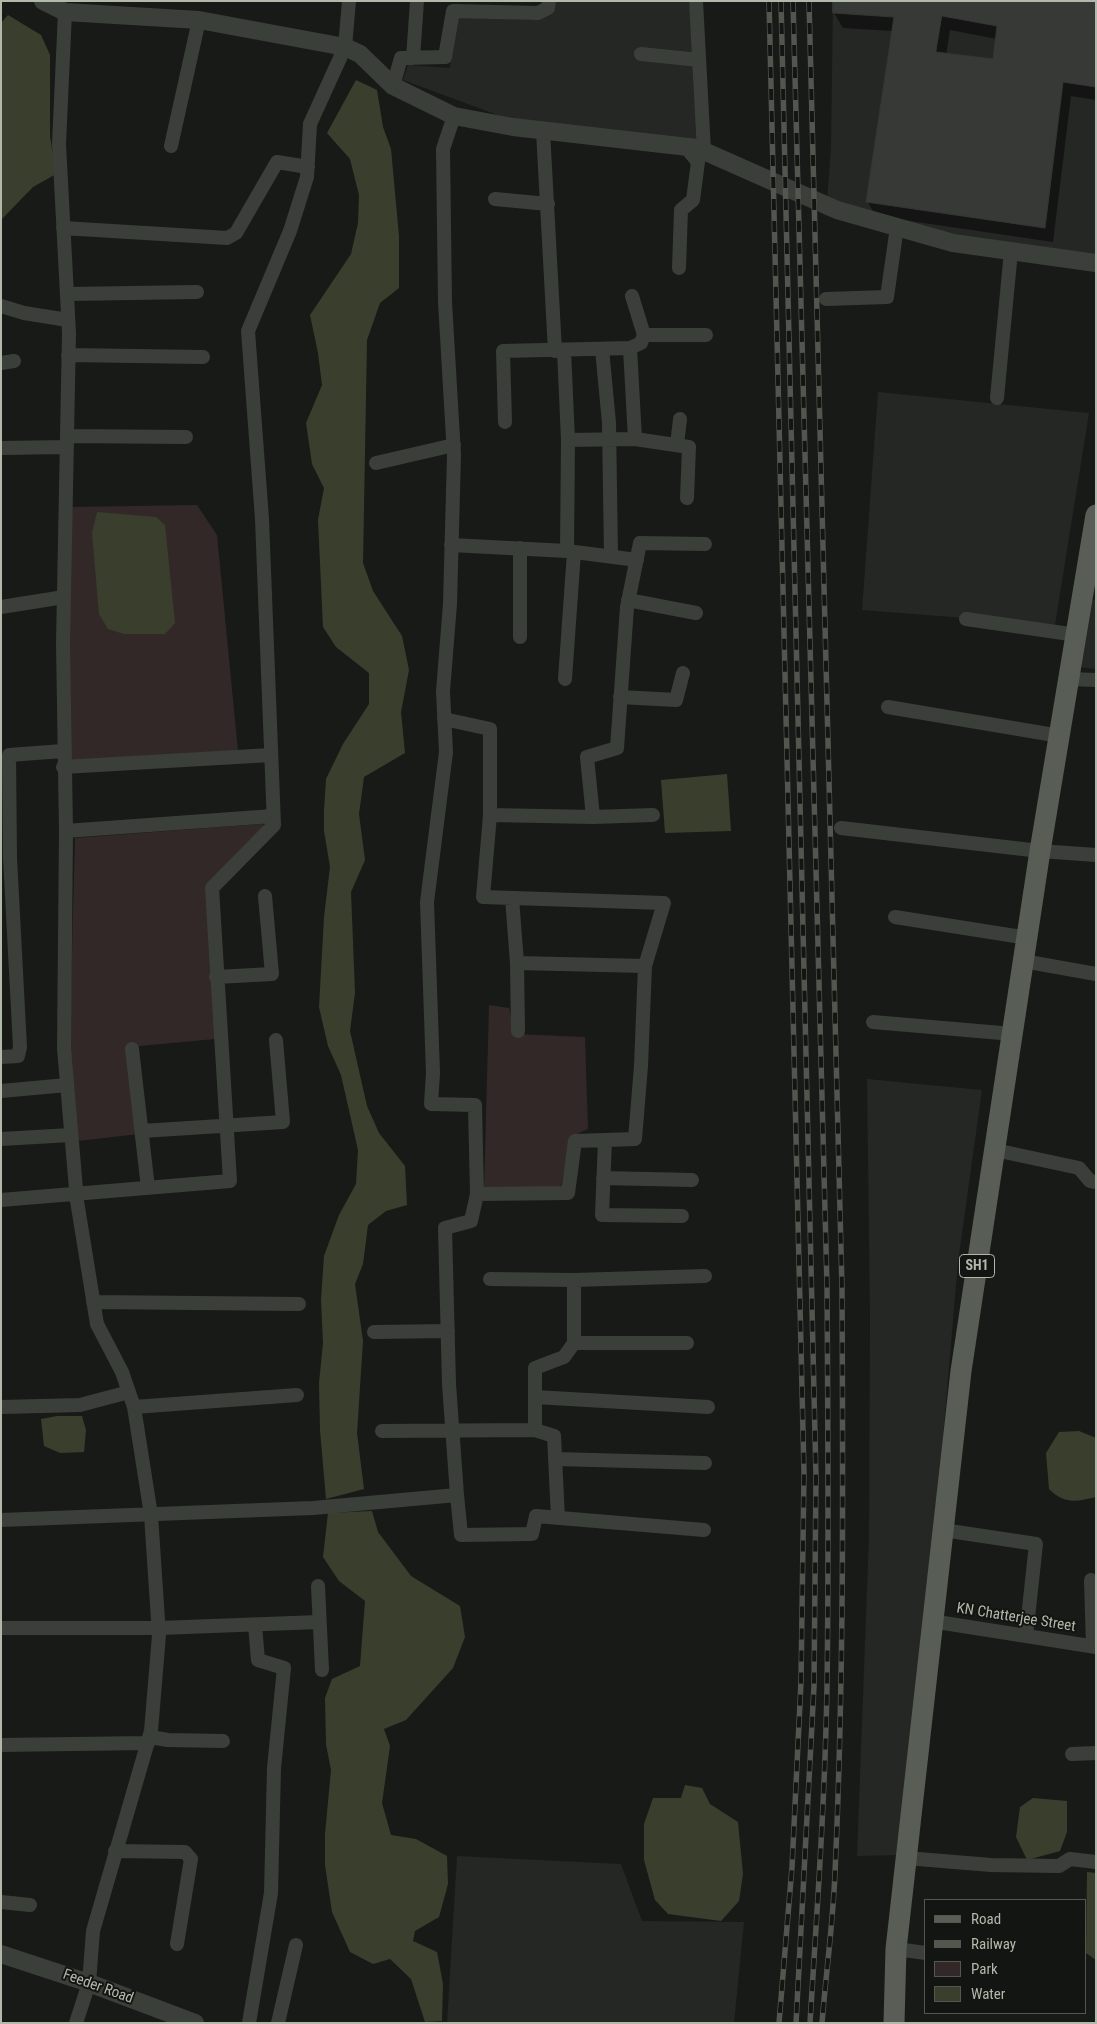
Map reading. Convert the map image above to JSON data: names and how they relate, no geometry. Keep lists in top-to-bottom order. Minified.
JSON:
{"streets":{"main road":["SH1"],"street":["KN Chatterjee Street","Feeder Road"]},"crossings":[["SH1","KN Chatterjee Street"]],"legend":["Road","Railway","Park","Water"]}
